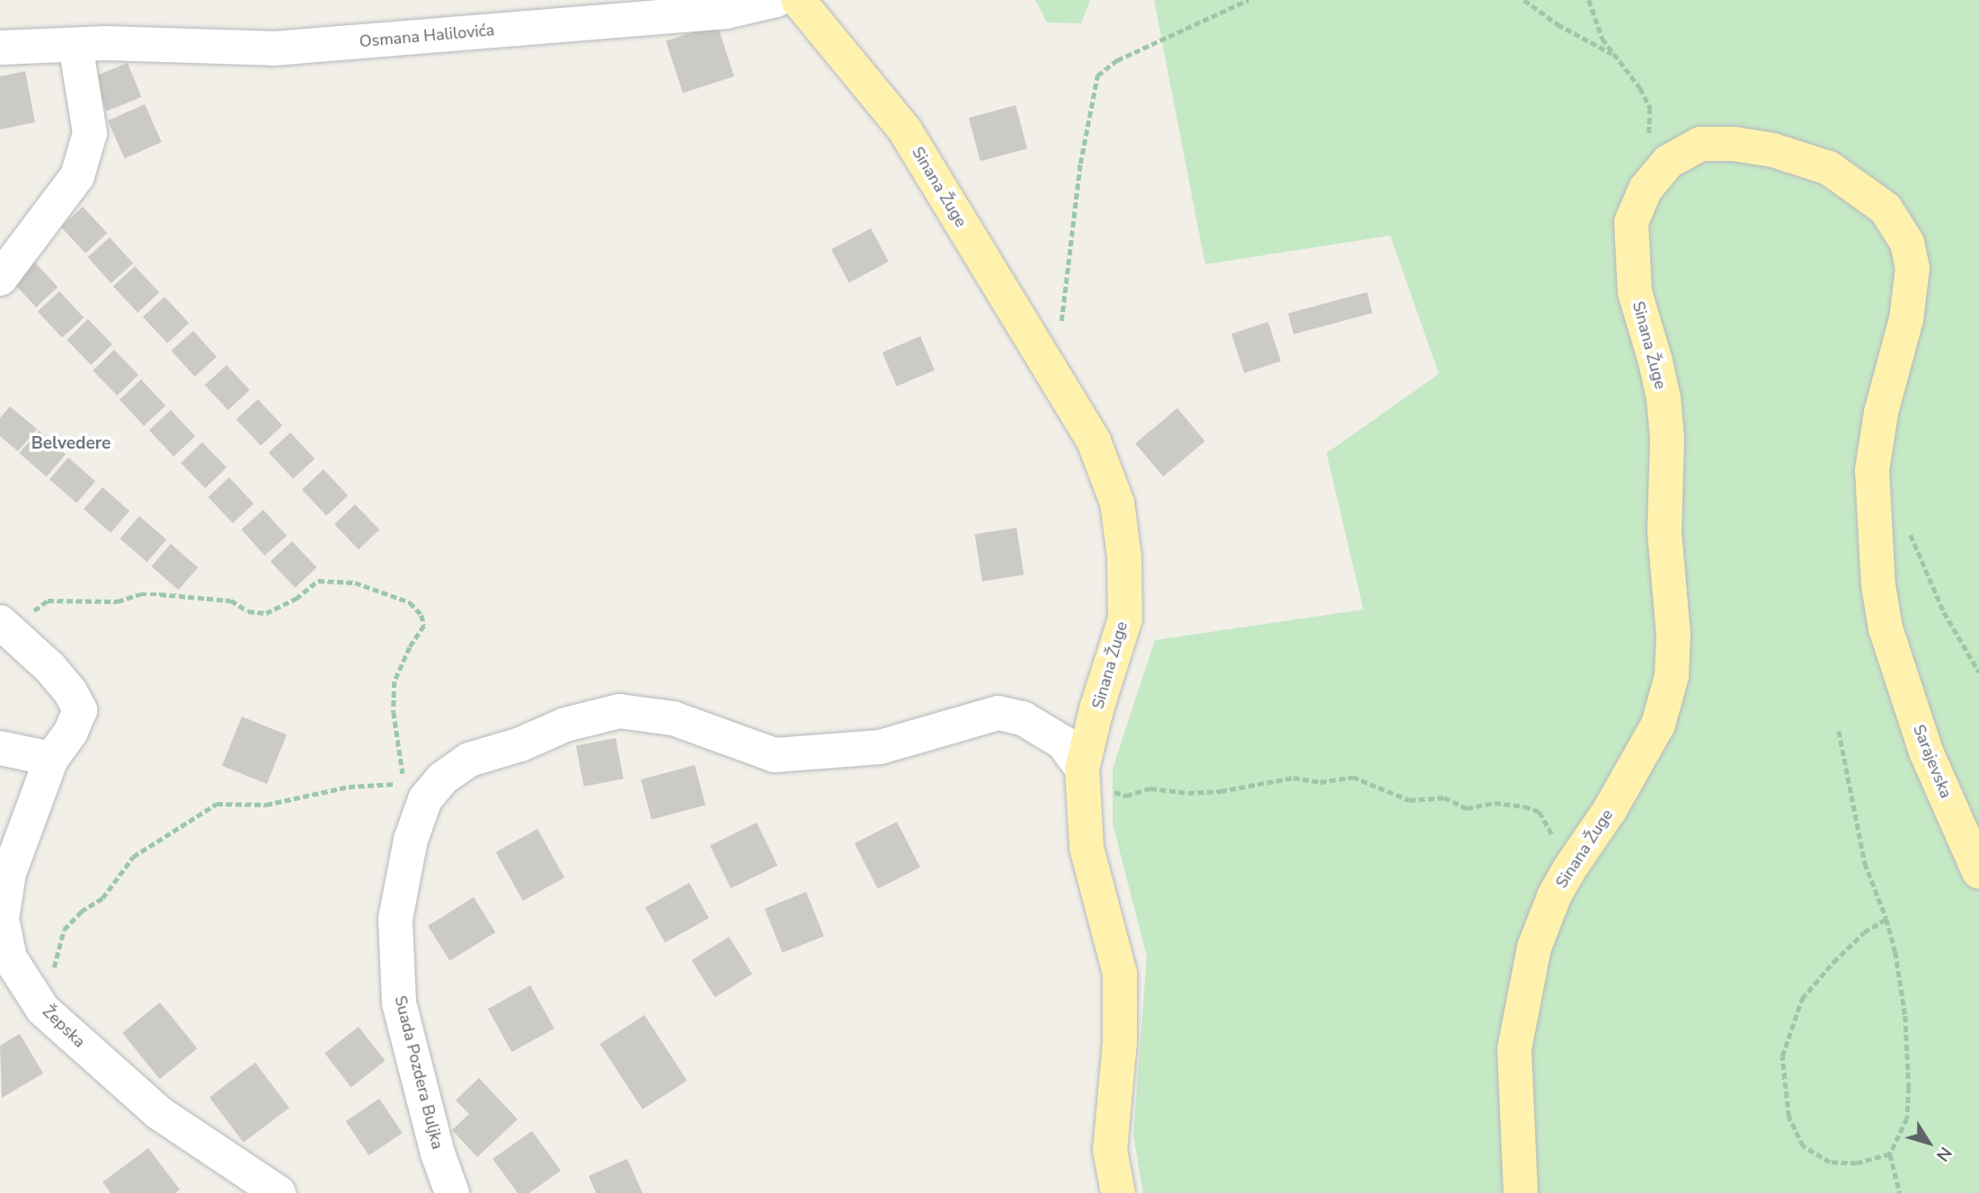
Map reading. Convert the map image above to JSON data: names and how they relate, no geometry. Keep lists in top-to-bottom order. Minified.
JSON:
{"streets":{"main road":["Sinana Žuge","Sarajevska"],"street":["Osmana Halilovića","Žepska","Suada Pozdera Buljka"]},"crossings":[["Sinana Žuge","Sarajevska"],["Sinana Žuge","Suada Pozdera Buljka"]],"districts":["Belvedere"],"north":"bottom right"}
